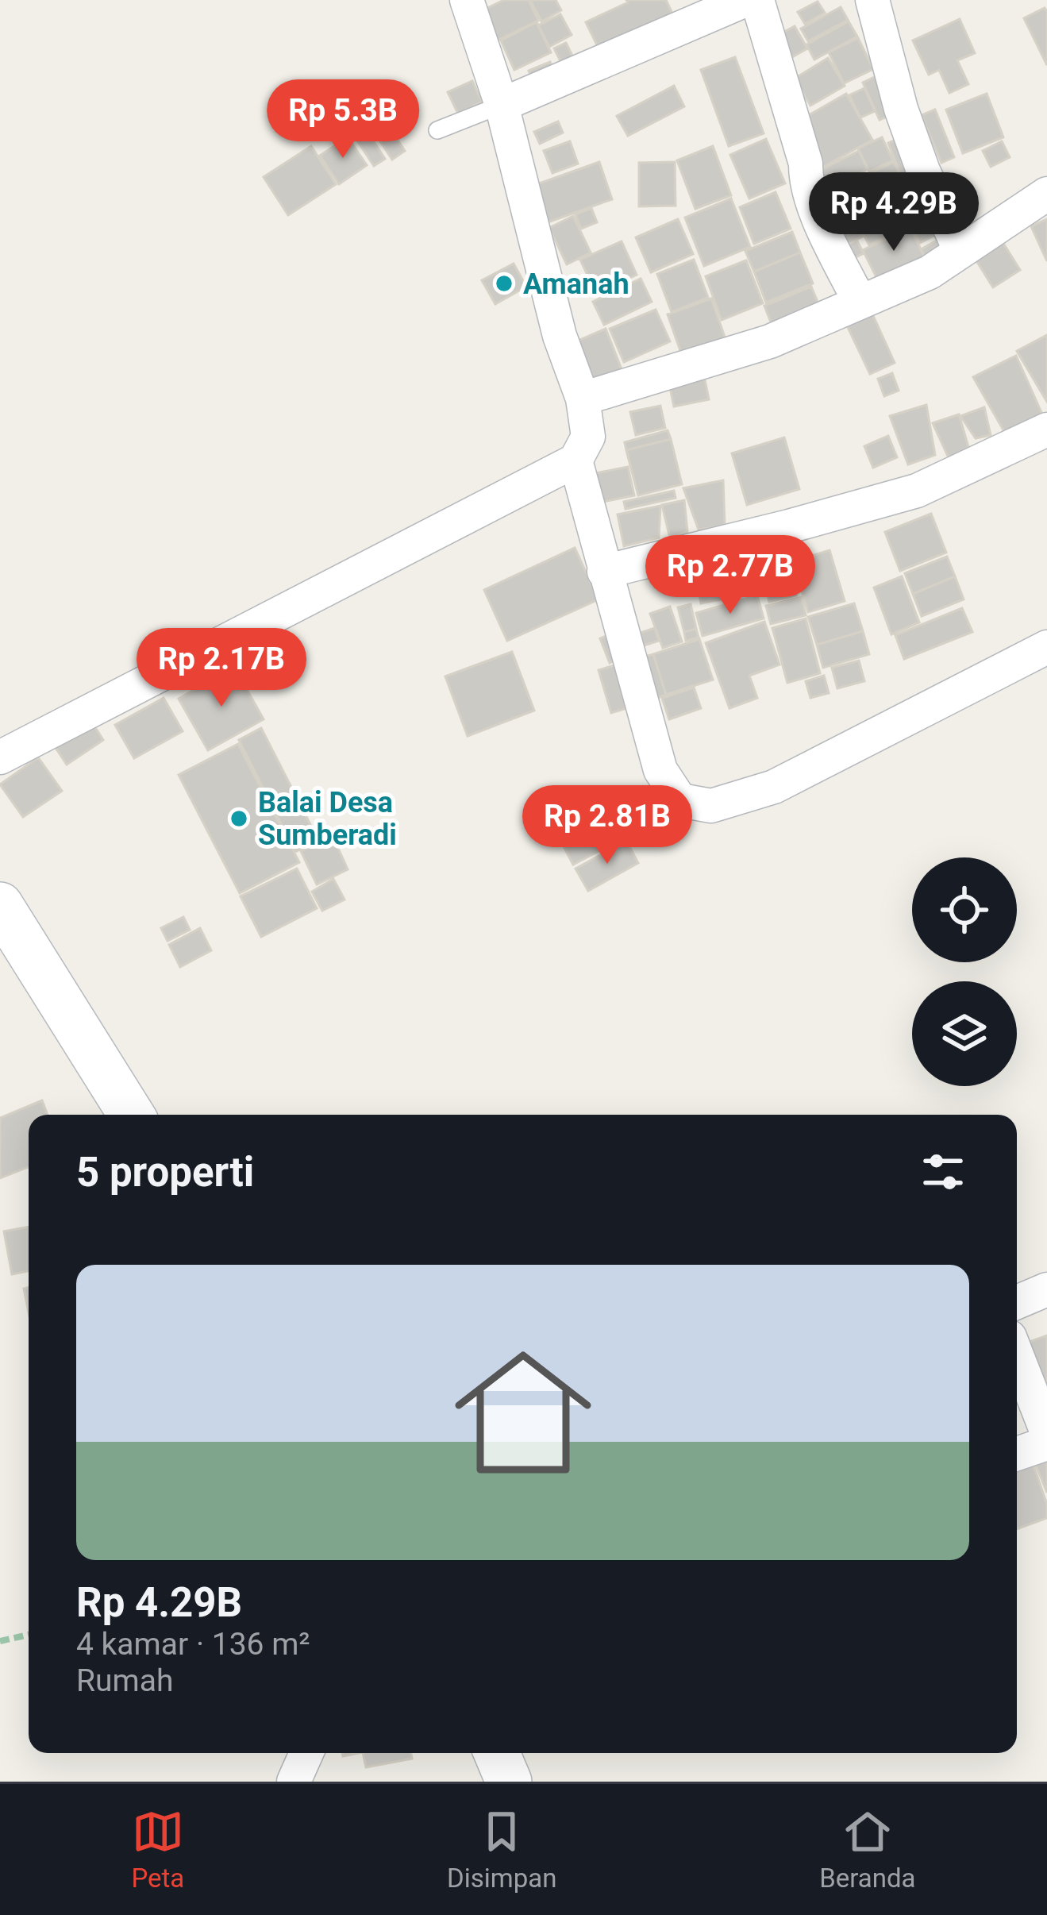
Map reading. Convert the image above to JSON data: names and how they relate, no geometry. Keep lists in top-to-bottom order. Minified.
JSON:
{"places":["Amanah","Balai Desa Sumberadi"],"page":{"price":["Rp 5.3B","Rp 4.29B","Rp 2.77B","Rp 2.17B","Rp 2.81B"],"heading":"5 properti","list":[{"name":"Rp 4.29B","note":"4 kamar · 136 m² · Rumah"}],"tabs":["Peta","Disimpan","Beranda"]}}
